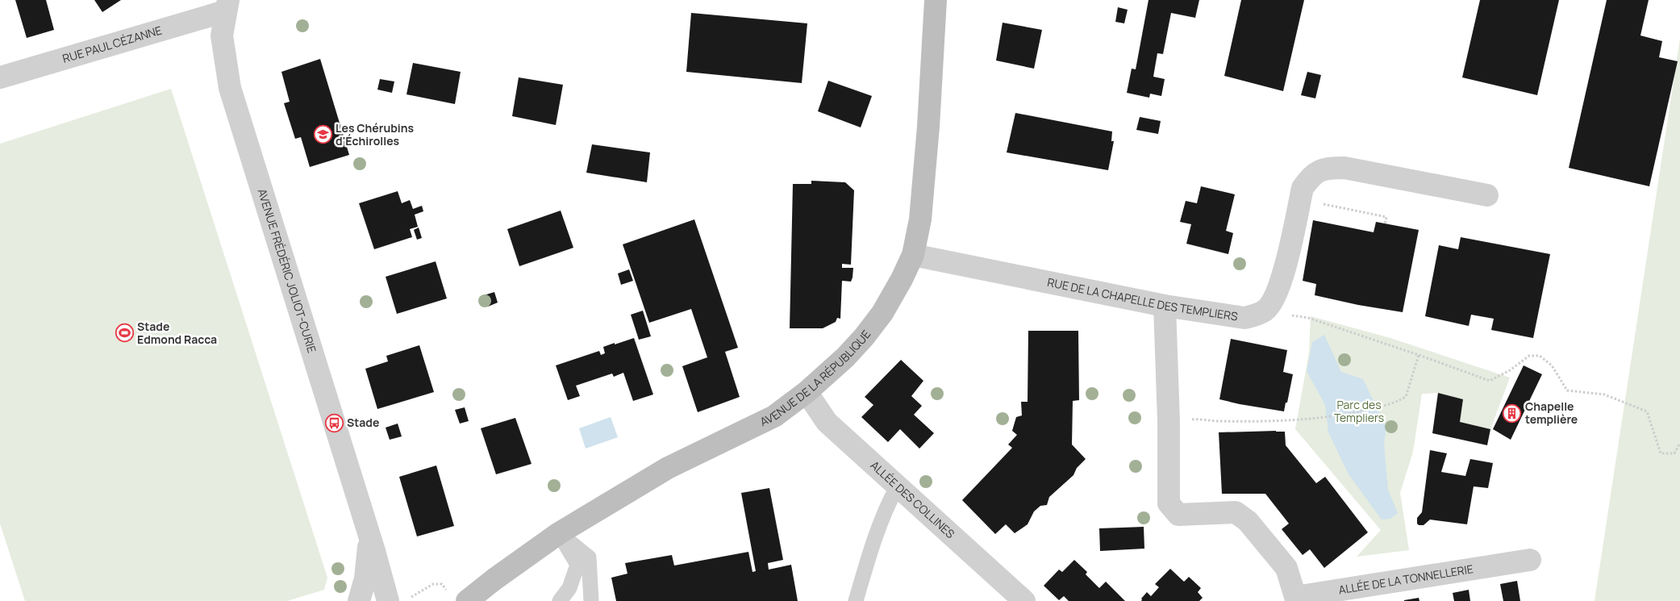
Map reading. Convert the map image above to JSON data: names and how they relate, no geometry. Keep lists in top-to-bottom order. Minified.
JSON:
{"streets":{"street":["RUE PAUL CÉZANNE","AVENUE FRÉDÉRIC JOLIOT-CURIE","RUE DE LA CHAPELLE DES TEMPLIERS","AVENUE DE LA RÉPUBLIQUE","ALLÉE DES COLLINES","ALLÉE DE LA TONNELLERIE"]},"crossings":[["RUE PAUL CÉZANNE","AVENUE FRÉDÉRIC JOLIOT-CURIE"],["RUE DE LA CHAPELLE DES TEMPLIERS","AVENUE DE LA RÉPUBLIQUE"],["RUE DE LA CHAPELLE DES TEMPLIERS","ALLÉE DE LA TONNELLERIE"],["AVENUE DE LA RÉPUBLIQUE","ALLÉE DES COLLINES"]],"parks":["Parc des Templiers"],"places":{"school or university":["Les Chérubins d'Échirolles"],"sports":["Stade Edmond Racca"],"building":["Chapelle templière"],"bus stop":["Stade"]}}
